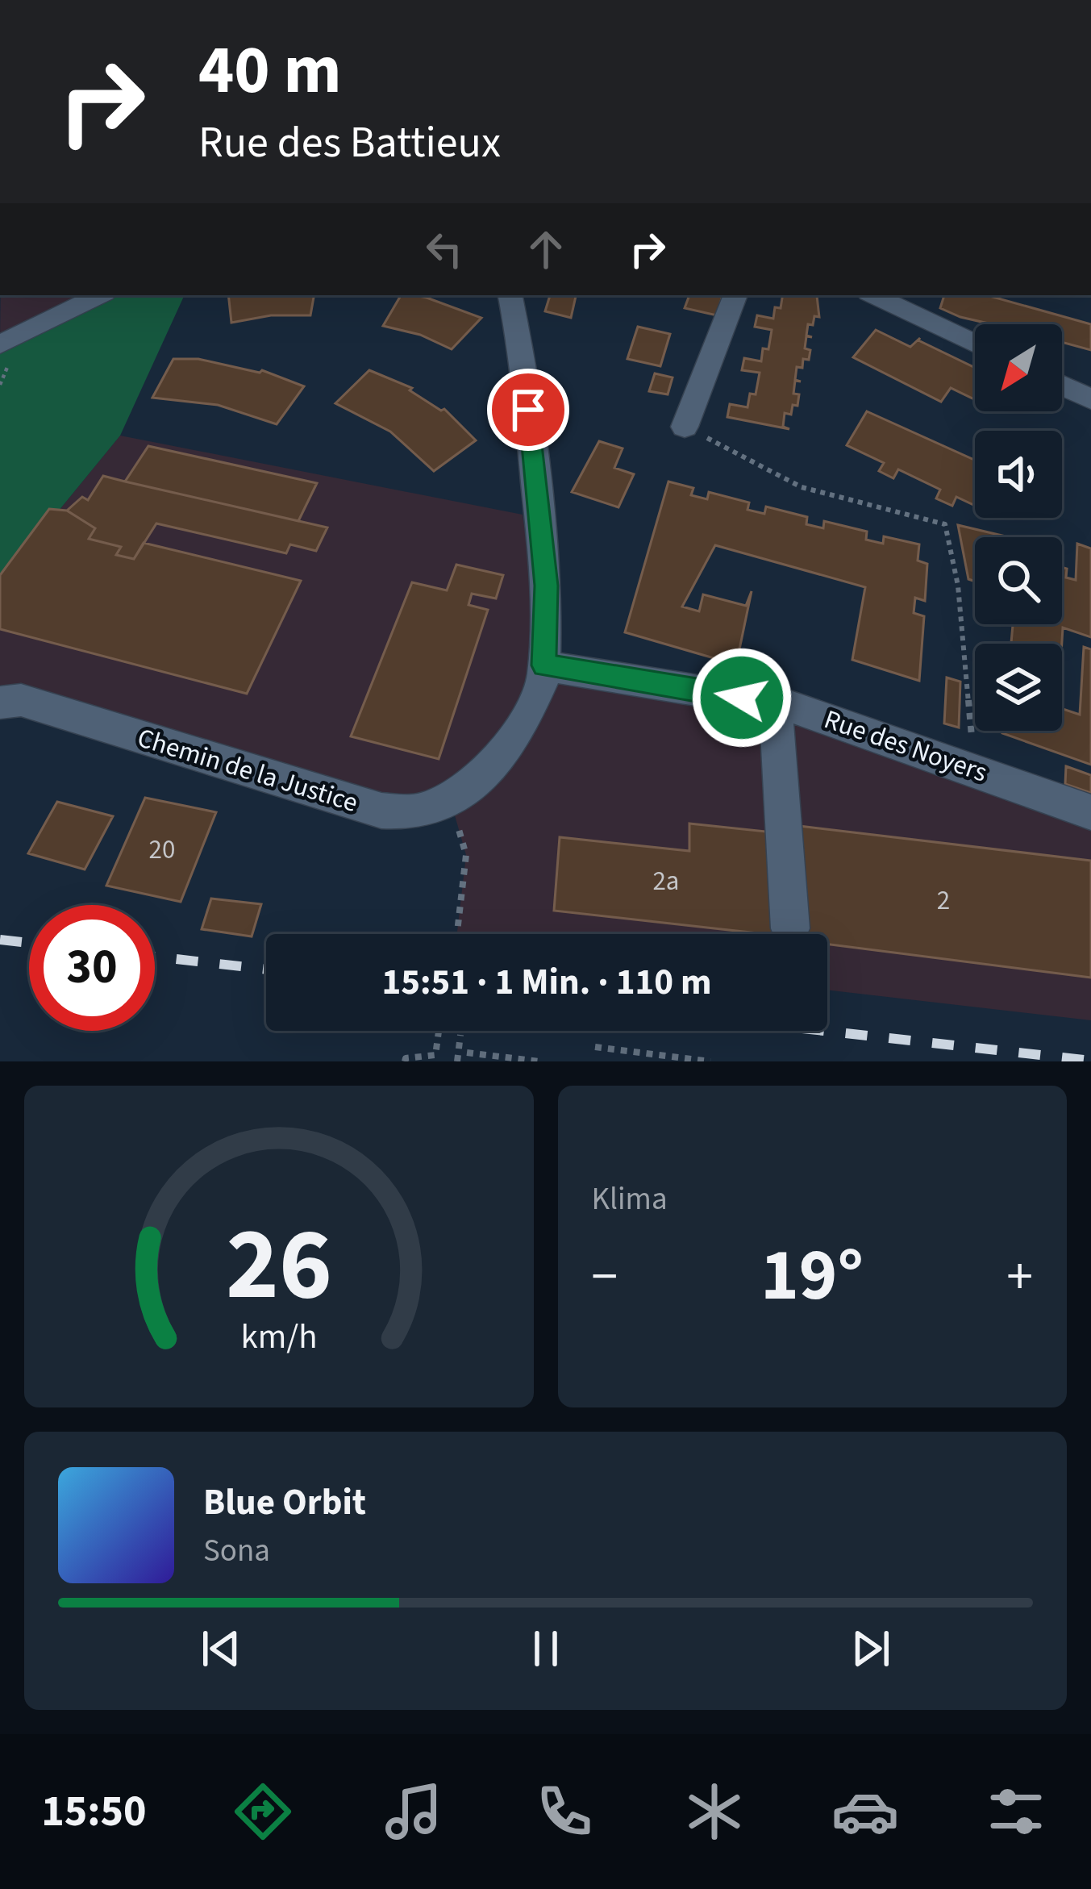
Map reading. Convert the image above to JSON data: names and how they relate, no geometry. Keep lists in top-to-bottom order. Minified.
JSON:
{"streets":{"street":["Rue des Noyers","Chemin de la Justice"]},"crossings":[["Rue des Noyers","Chemin de la Justice"]],"house_numbers":["20","2a","2"],"north":"bottom left","page":{"turn":["40 m","Rue des Battieux"],"limit":"30","trip":"15:51 · 1 Min. · 110 m","tile":"Klima","heat":["−","19°","+"],"song":["Blue Orbit","Sona"],"tabs":"15:50","gauge":["26","km/h"]}}
